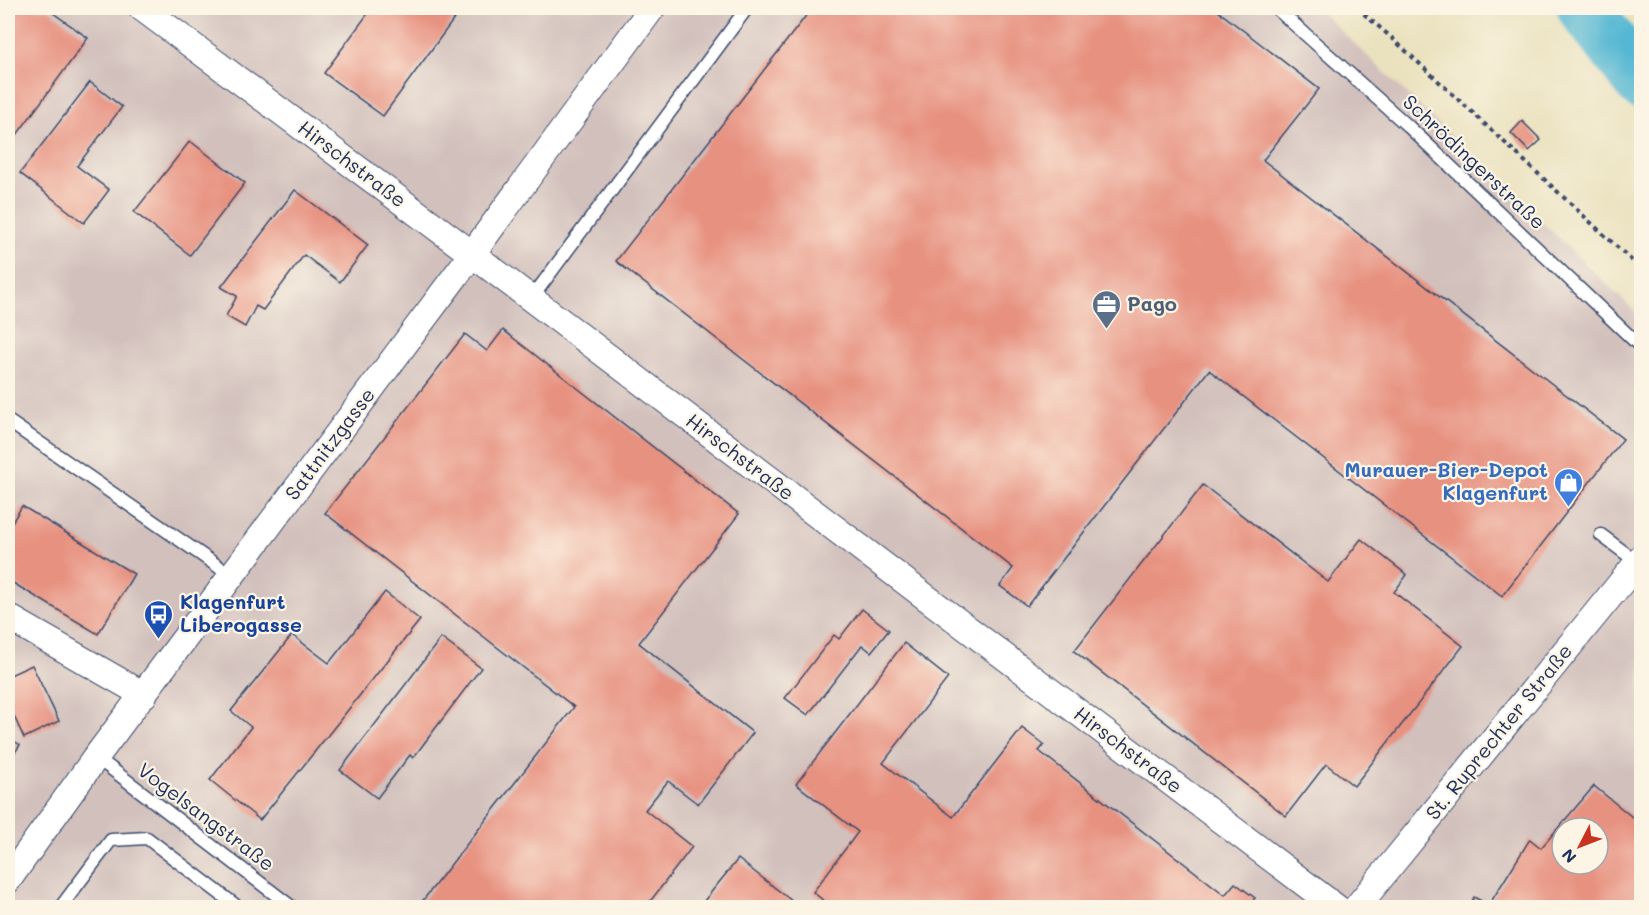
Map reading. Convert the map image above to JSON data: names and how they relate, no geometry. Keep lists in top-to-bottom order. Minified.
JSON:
{"streets":{"street":["Hirschstraße","Sattnitzgasse","St. Ruprechter Straße"],"lane":["Schrödingerstraße","Vogelsangstraße"]},"crossings":[["Hirschstraße","Sattnitzgasse"],["Sattnitzgasse","Vogelsangstraße"]],"places":{"office":["Pago"],"shop":["Murauer-Bier-Depot Klagenfurt"],"bus stop":["Klagenfurt Liberogasse"]},"north":"bottom left"}
